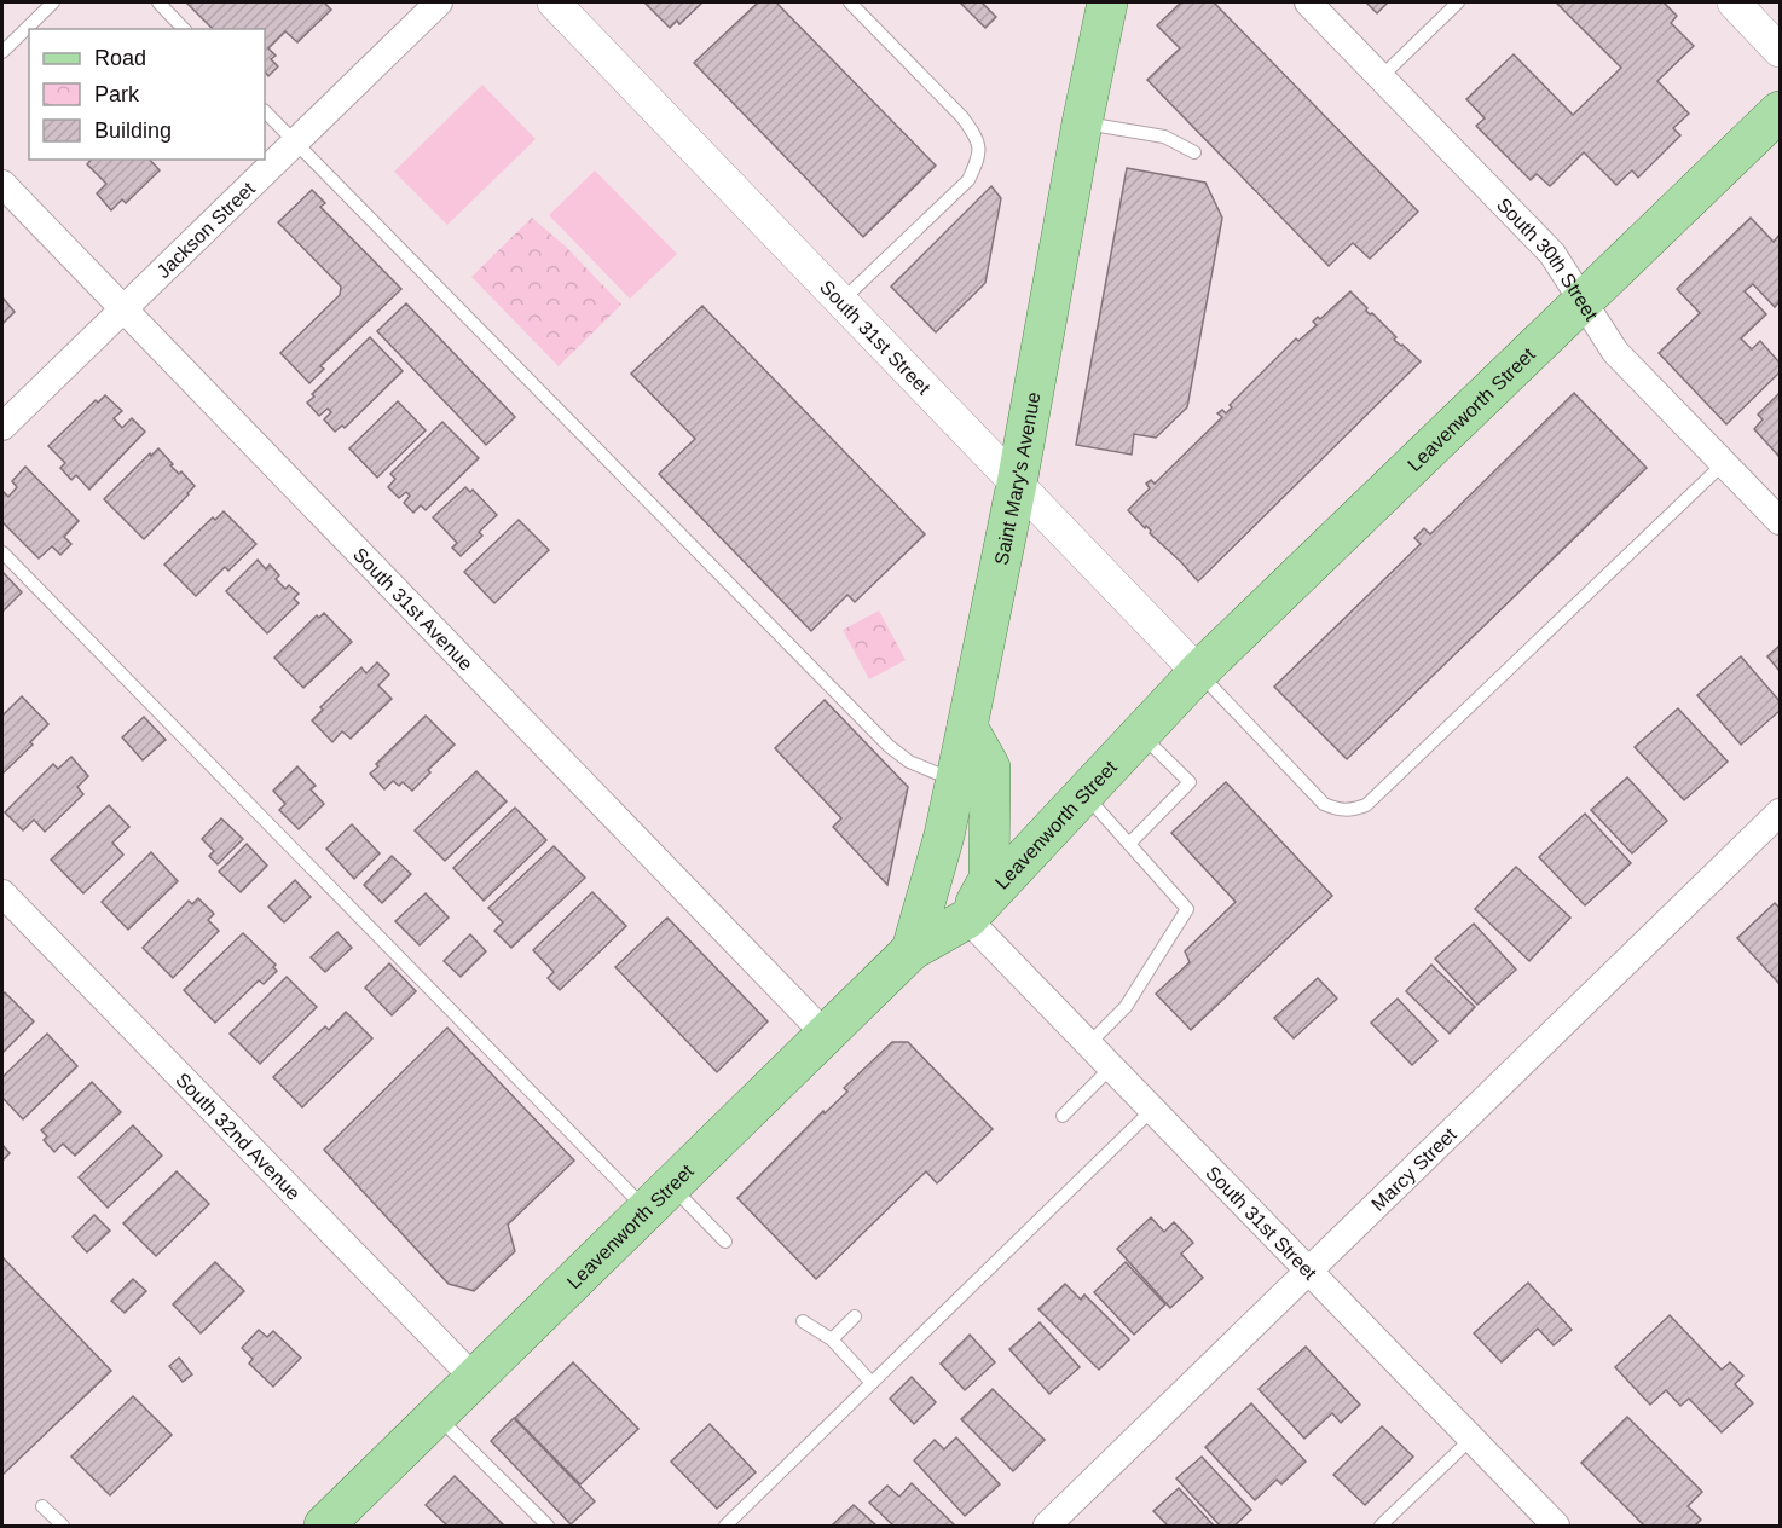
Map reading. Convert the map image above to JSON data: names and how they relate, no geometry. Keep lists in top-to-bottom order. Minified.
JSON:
{"streets":{"main road":["Leavenworth Street","Saint Mary's Avenue"],"street":["Jackson Street","South 30th Street","South 31st Street","South 31st Avenue","South 32nd Avenue","Marcy Street"]},"crossings":[["Jackson Street","South 31st Avenue"],["South 30th Street","Leavenworth Street"],["South 31st Street","Leavenworth Street"],["South 31st Street","Saint Mary's Avenue"],["South 31st Street","Marcy Street"],["Leavenworth Street","Saint Mary's Avenue"],["Leavenworth Street","South 31st Avenue"],["Leavenworth Street","South 32nd Avenue"]],"legend":["Road","Park","Building"]}
